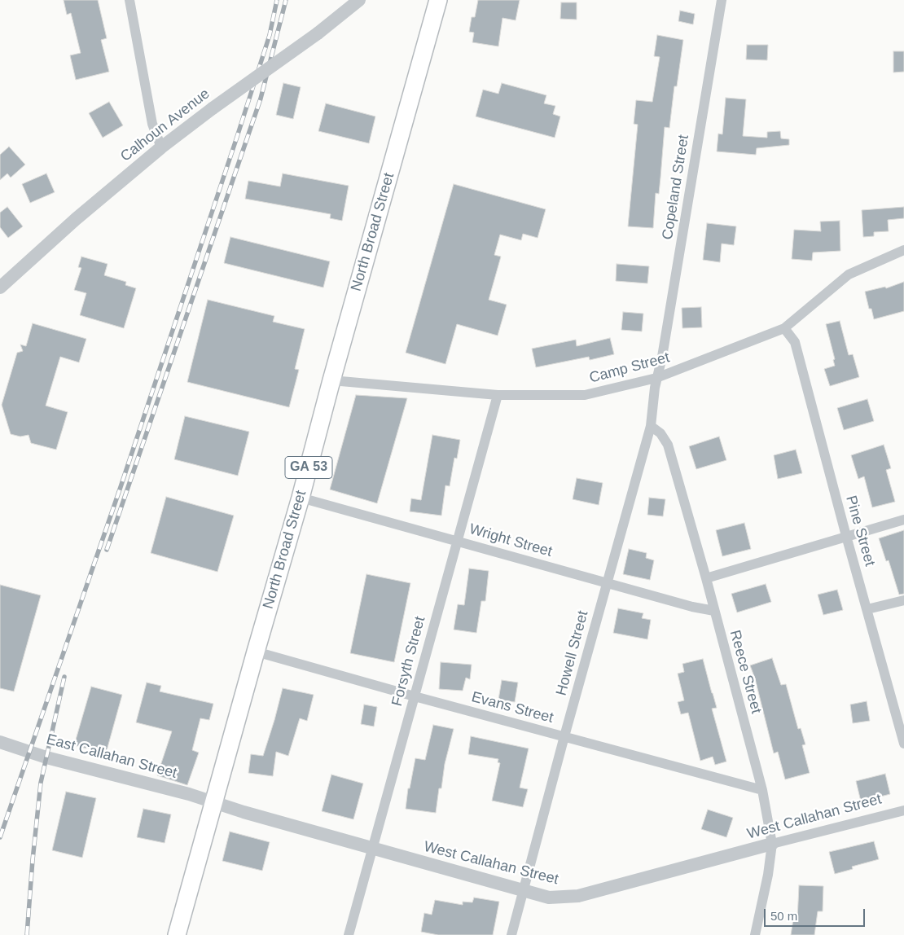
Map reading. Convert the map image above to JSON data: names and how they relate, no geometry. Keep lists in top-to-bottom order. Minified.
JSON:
{"streets":{"main road":["North Broad Street","GA 53"],"street":["Calhoun Avenue","Copeland Street","Camp Street","Pine Street","Wright Street","Howell Street","Forsyth Street","Reece Street","Evans Street","East Callahan Street","West Callahan Street"]},"crossings":[["Copeland Street","Camp Street"],["Copeland Street","Howell Street"],["North Broad Street","Camp Street"],["North Broad Street","Wright Street"],["North Broad Street","Evans Street"],["North Broad Street","East Callahan Street"],["North Broad Street","West Callahan Street"],["Camp Street","Pine Street"],["Camp Street","Howell Street"],["Camp Street","Forsyth Street"],["Wright Street","Howell Street"],["Wright Street","Forsyth Street"],["Wright Street","Reece Street"],["Howell Street","Reece Street"],["Howell Street","Evans Street"],["Howell Street","West Callahan Street"],["Forsyth Street","Evans Street"],["Forsyth Street","West Callahan Street"],["Reece Street","Evans Street"],["Reece Street","West Callahan Street"],["East Callahan Street","West Callahan Street"]],"scale_bar":"50 m"}
